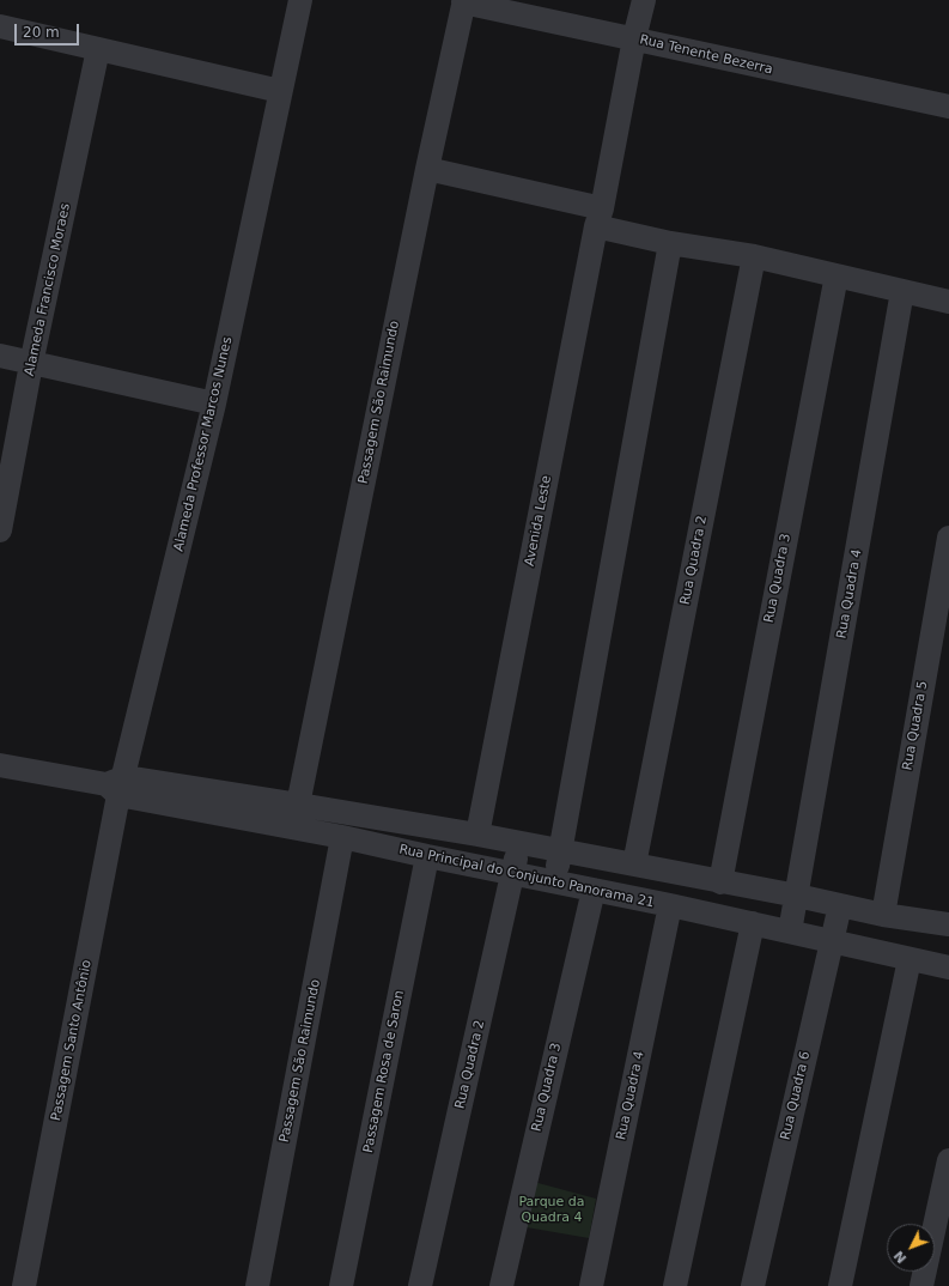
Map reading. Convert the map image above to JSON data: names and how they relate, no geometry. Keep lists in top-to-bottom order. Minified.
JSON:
{"streets":{"street":["Rua Tenente Bezerra","Alameda Francisco Moraes","Passagem São Raimundo","Alameda Professor Marcos Nunes","Avenida Leste","Rua Quadra 2","Rua Quadra 3","Rua Quadra 4","Rua Quadra 5","Rua Principal do Conjunto Panorama 21","Passagem Santo Antônio","Passagem Rosa de Saron","Rua Quadra 6"]},"crossings":[["Rua Tenente Bezerra","Passagem São Raimundo"],["Passagem São Raimundo","Rua Principal do Conjunto Panorama 21"],["Alameda Professor Marcos Nunes","Rua Principal do Conjunto Panorama 21"],["Alameda Professor Marcos Nunes","Passagem Santo Antônio"],["Avenida Leste","Rua Principal do Conjunto Panorama 21"],["Rua Quadra 2","Rua Principal do Conjunto Panorama 21"],["Rua Quadra 3","Rua Principal do Conjunto Panorama 21"],["Rua Quadra 4","Rua Principal do Conjunto Panorama 21"],["Rua Quadra 5","Rua Principal do Conjunto Panorama 21"],["Rua Principal do Conjunto Panorama 21","Passagem Santo Antônio"],["Rua Principal do Conjunto Panorama 21","Passagem Rosa de Saron"],["Rua Principal do Conjunto Panorama 21","Rua Quadra 6"]],"parks":["Parque da Quadra 4"],"scale_bar":"20 m","north":"bottom left"}
